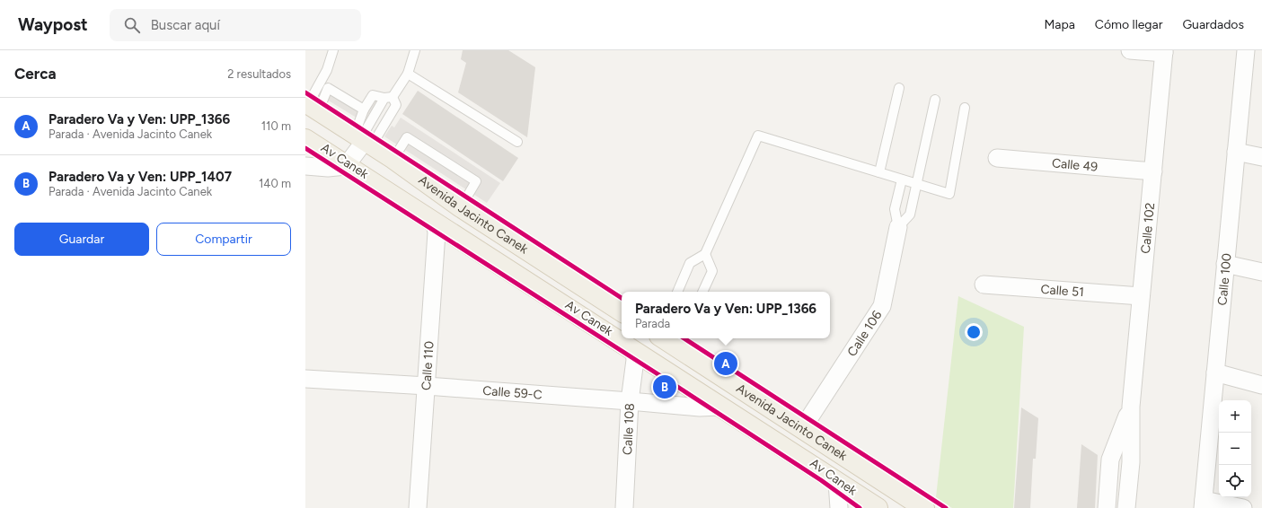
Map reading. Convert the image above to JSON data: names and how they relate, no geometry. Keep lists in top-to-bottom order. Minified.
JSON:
{"streets":{"main road":["Avenida Jacinto Canek"],"street":["Calle 49","Calle 102","Calle 100","Calle 51","Calle 106","Calle 110","Calle 59-C","Calle 108"],"cycle path":["Av Canek"]},"crossings":[["Calle 49","Calle 102"],["Avenida Jacinto Canek","Calle 106"],["Avenida Jacinto Canek","Calle 110"],["Avenida Jacinto Canek","Calle 59-C"],["Avenida Jacinto Canek","Calle 108"],["Calle 102","Calle 51"],["Calle 110","Calle 59-C"],["Calle 59-C","Calle 108"]],"page":{"header":"Waypost","search":"Buscar aquí","nav":["Mapa","Cómo llegar","Guardados"],"heading":["Cerca","2 resultados"],"list":[{"mark":"A","name":"Paradero Va y Ven: UPP_1366","note":"Parada · Avenida Jacinto Canek","value":"110 m"},{"mark":"B","name":"Paradero Va y Ven: UPP_1407","note":"Parada · Avenida Jacinto Canek","value":"140 m"}],"buttons":["Guardar","Compartir"],"popup":["Paradero Va y Ven: UPP_1366","Parada"],"pins":["A","B"],"map_buttons":["+","−"]}}
